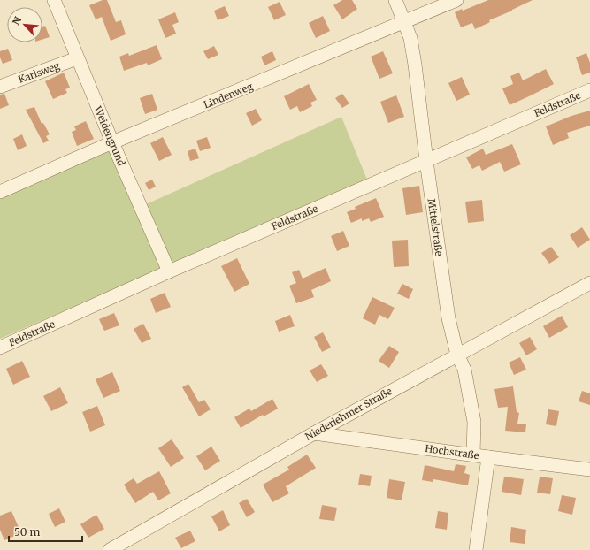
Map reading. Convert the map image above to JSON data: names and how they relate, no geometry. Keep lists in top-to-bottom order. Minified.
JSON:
{"streets":{"street":["Karlsweg","Lindenweg","Feldstraße","Weidengrund","Mittelstraße","Niederlehmer Straße","Hochstraße"]},"crossings":[["Karlsweg","Weidengrund"],["Lindenweg","Weidengrund"],["Lindenweg","Mittelstraße"],["Feldstraße","Weidengrund"],["Feldstraße","Mittelstraße"],["Mittelstraße","Niederlehmer Straße"],["Mittelstraße","Hochstraße"],["Niederlehmer Straße","Hochstraße"]],"scale_bar":"50 m","north":"top left"}
